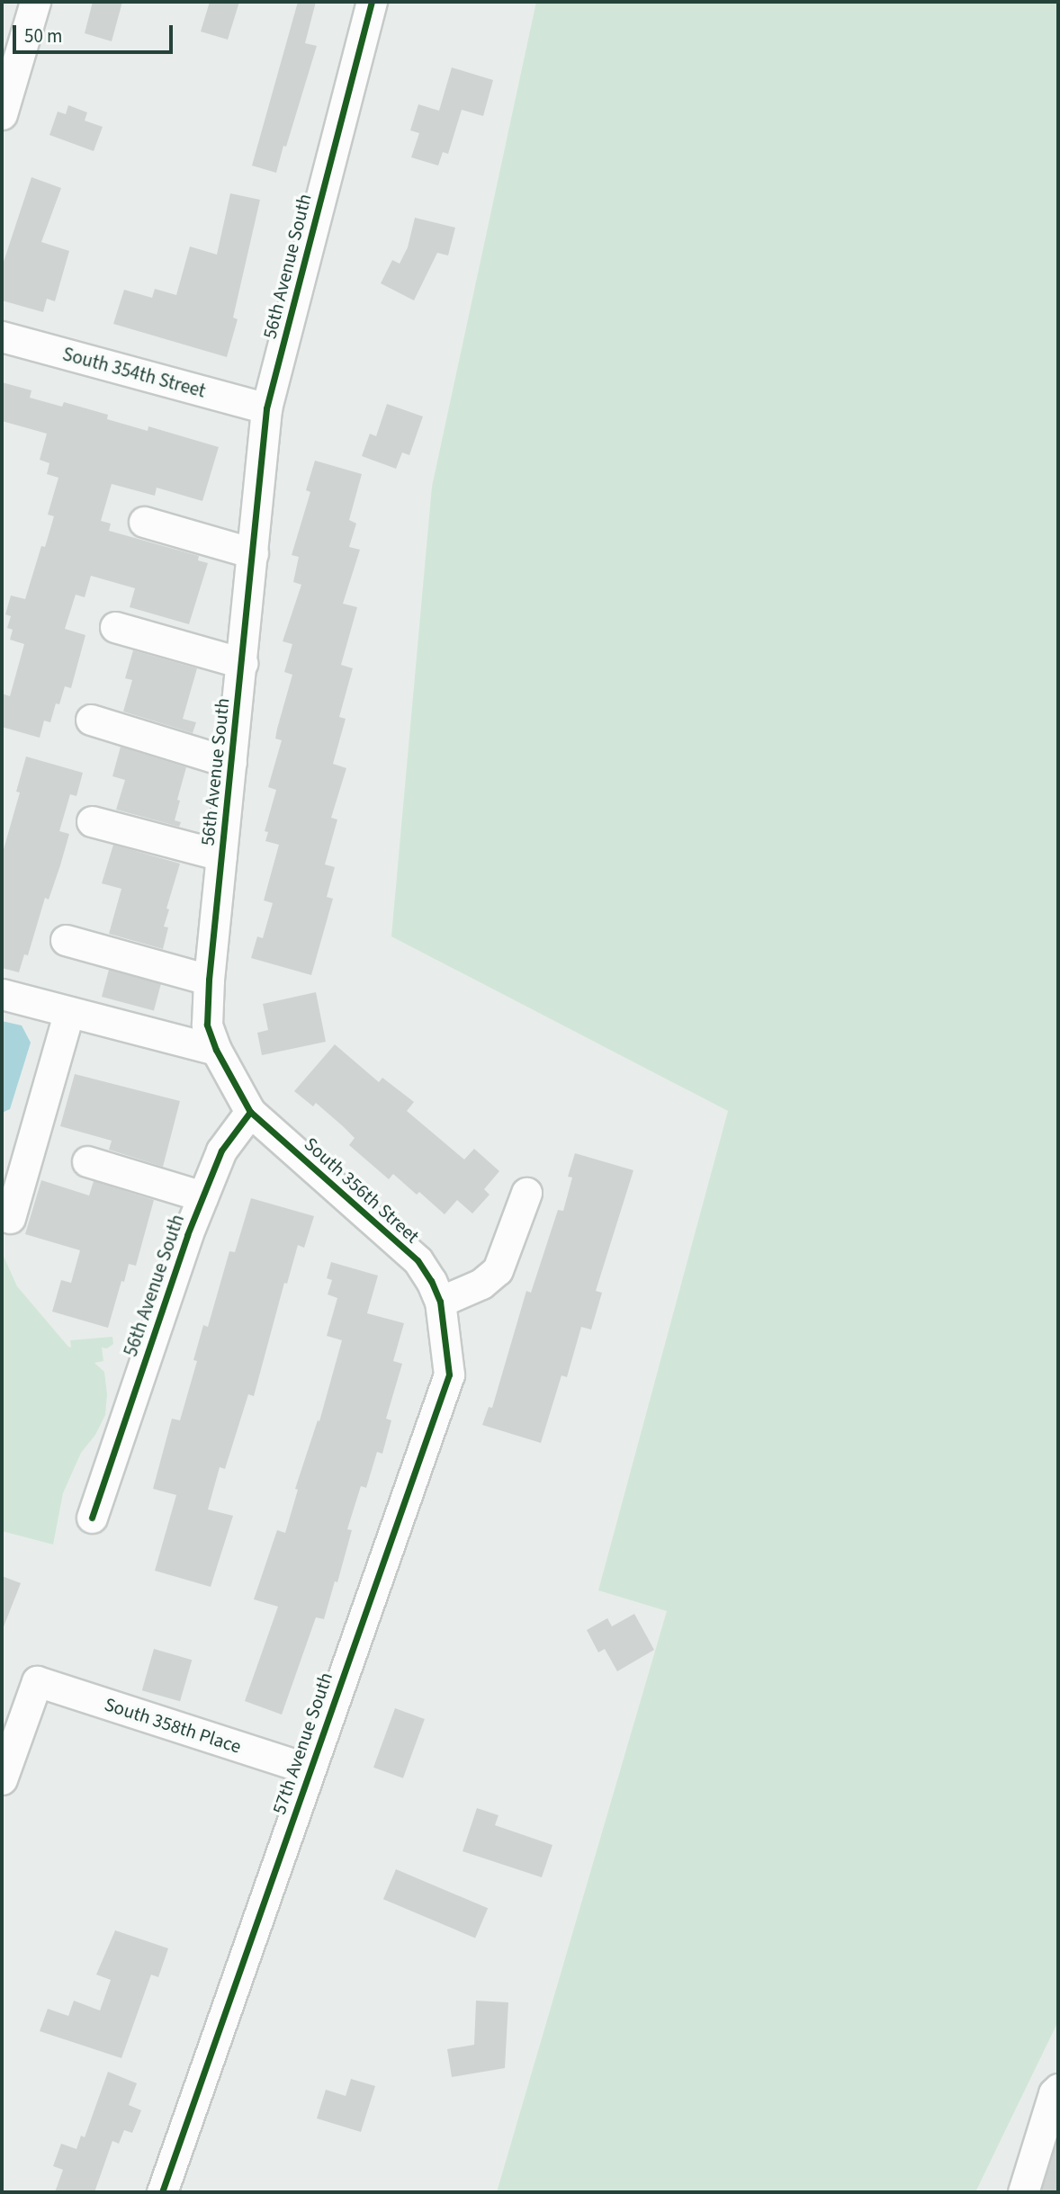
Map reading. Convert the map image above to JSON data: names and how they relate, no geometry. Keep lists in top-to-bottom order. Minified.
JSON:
{"streets":{"street":["56th Avenue South","South 354th Street","South 356th Street","South 358th Place","57th Avenue South"]},"crossings":[["56th Avenue South","South 354th Street"],["56th Avenue South","South 356th Street"],["South 356th Street","57th Avenue South"],["South 358th Place","57th Avenue South"]],"scale_bar":"50 m"}
